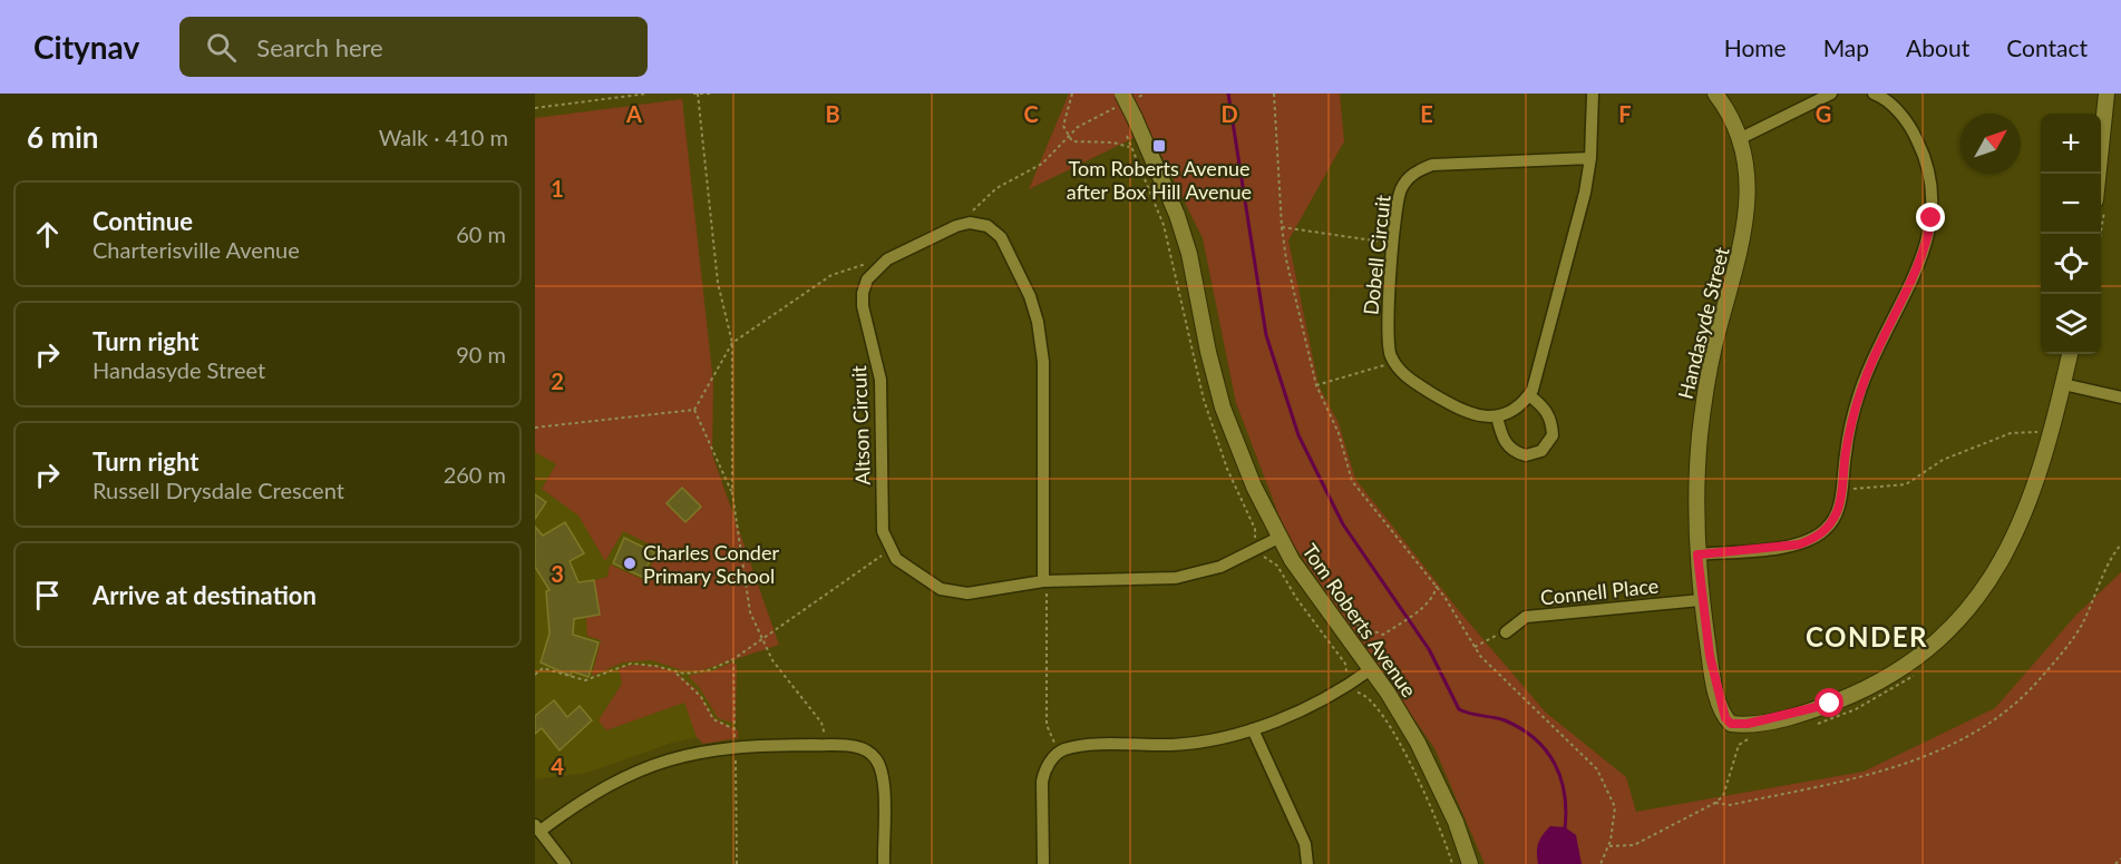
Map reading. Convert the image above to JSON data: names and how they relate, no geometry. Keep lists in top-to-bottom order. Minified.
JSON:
{"streets":{"street":["Dobell Circuit","Handasyde Street","Altson Circuit","Connell Place","Tom Roberts Avenue"]},"crossings":[["Handasyde Street","Connell Place"]],"districts":["CONDER"],"places":{"transit":["Tom Roberts Avenue after Box Hill Avenue"],"other":["Charles Conder Primary School"]},"north":"top right","page":{"header":"Citynav","search":"Search here","nav":["Home","Map","About","Contact"],"heading":["6 min","Walk · 410 m"],"map_buttons":["+","−"],"list":[["Continue","Charterisville Avenue","60 m"],["Turn right","Handasyde Street","90 m"],["Turn right","Russell Drysdale Crescent","260 m"],"Arrive at destination"]},"grid":{"columns":["A","B","C","D","E","F","G"],"rows":["1","2","3","4"]}}
